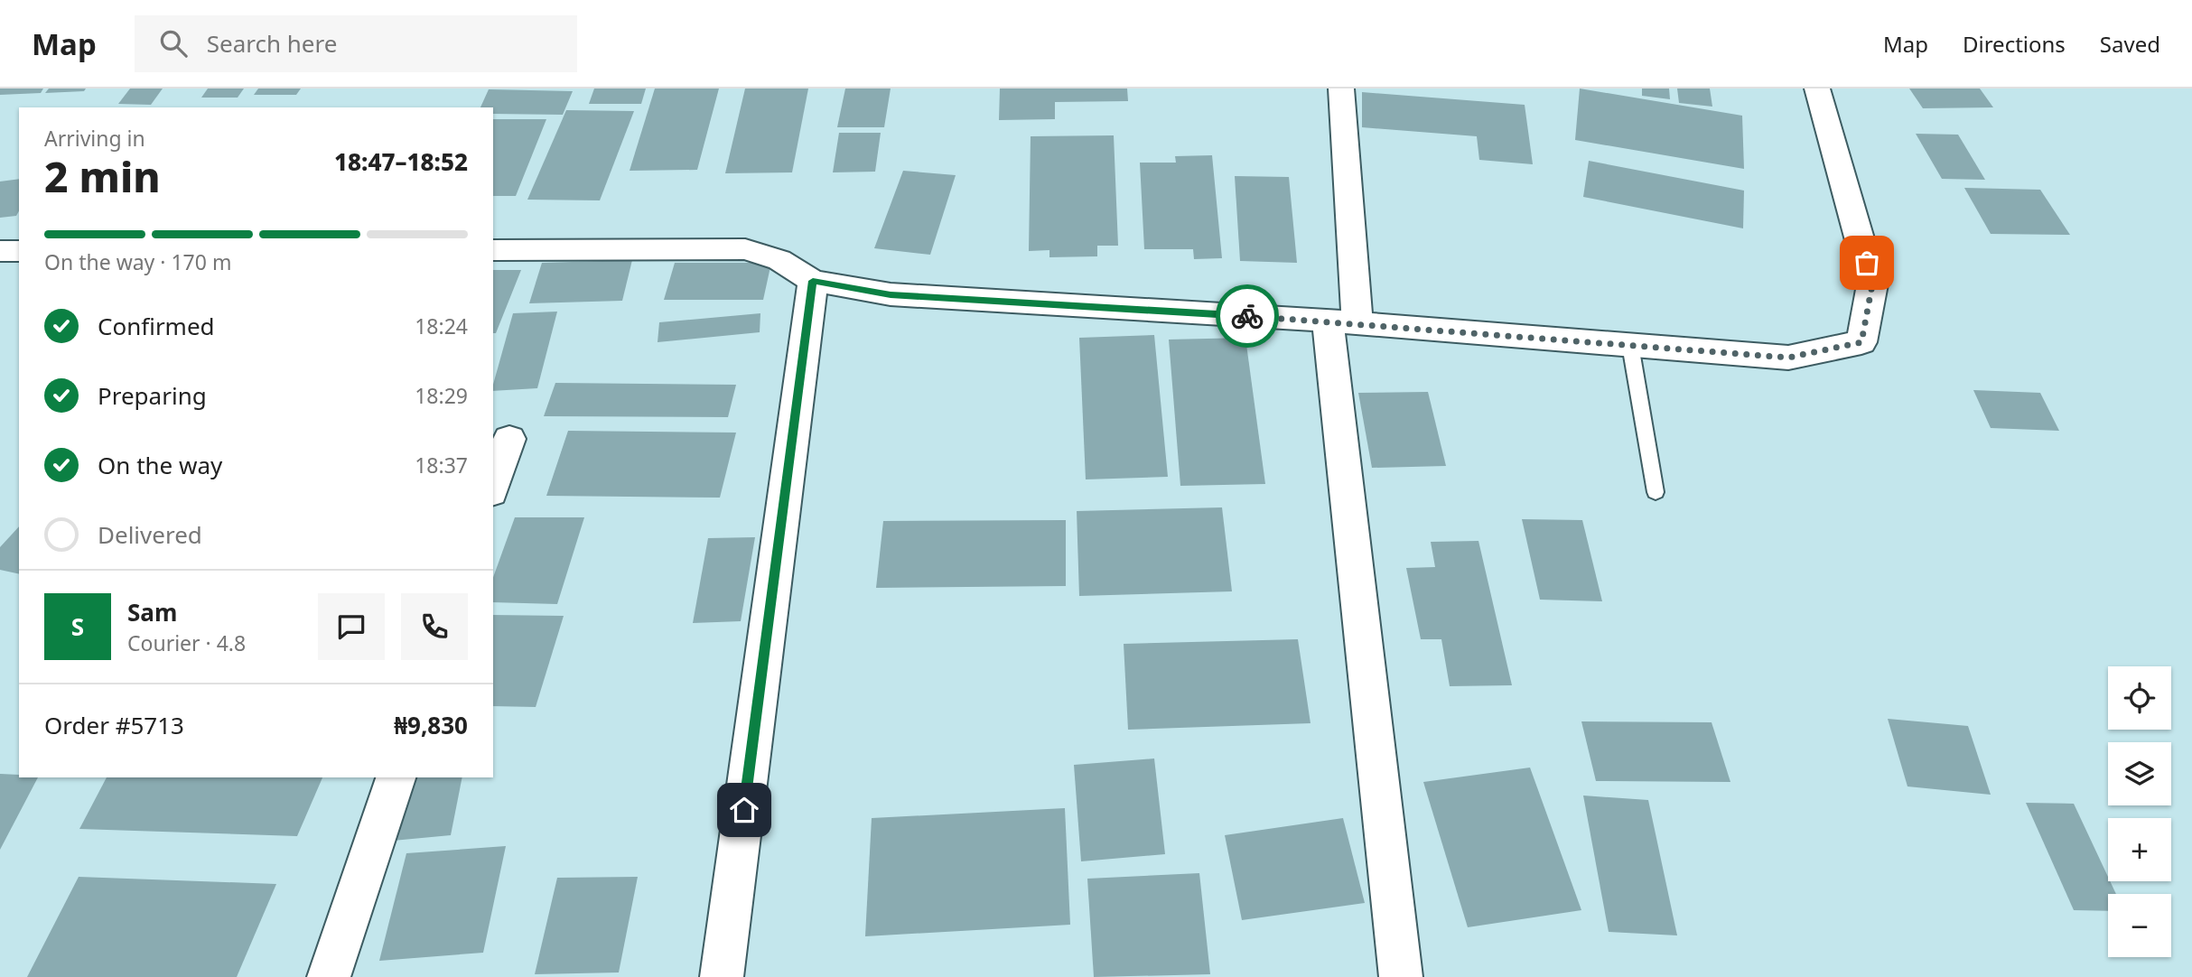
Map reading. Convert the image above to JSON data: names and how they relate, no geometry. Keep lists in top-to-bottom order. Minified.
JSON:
{"page":{"header":"Map","search":"Search here","nav":["Map","Directions","Saved"],"heading":["2 min","Arriving in","18:47–18:52"],"panel":["Sam","Courier · 4.8","Order #5713","₦9,830"],"bar":"On the way · 170 m","list":[["Confirmed","18:24"],["Preparing","18:29"],["On the way","18:37"],"Delivered"],"round":"S","map_buttons":["+","−"]}}
